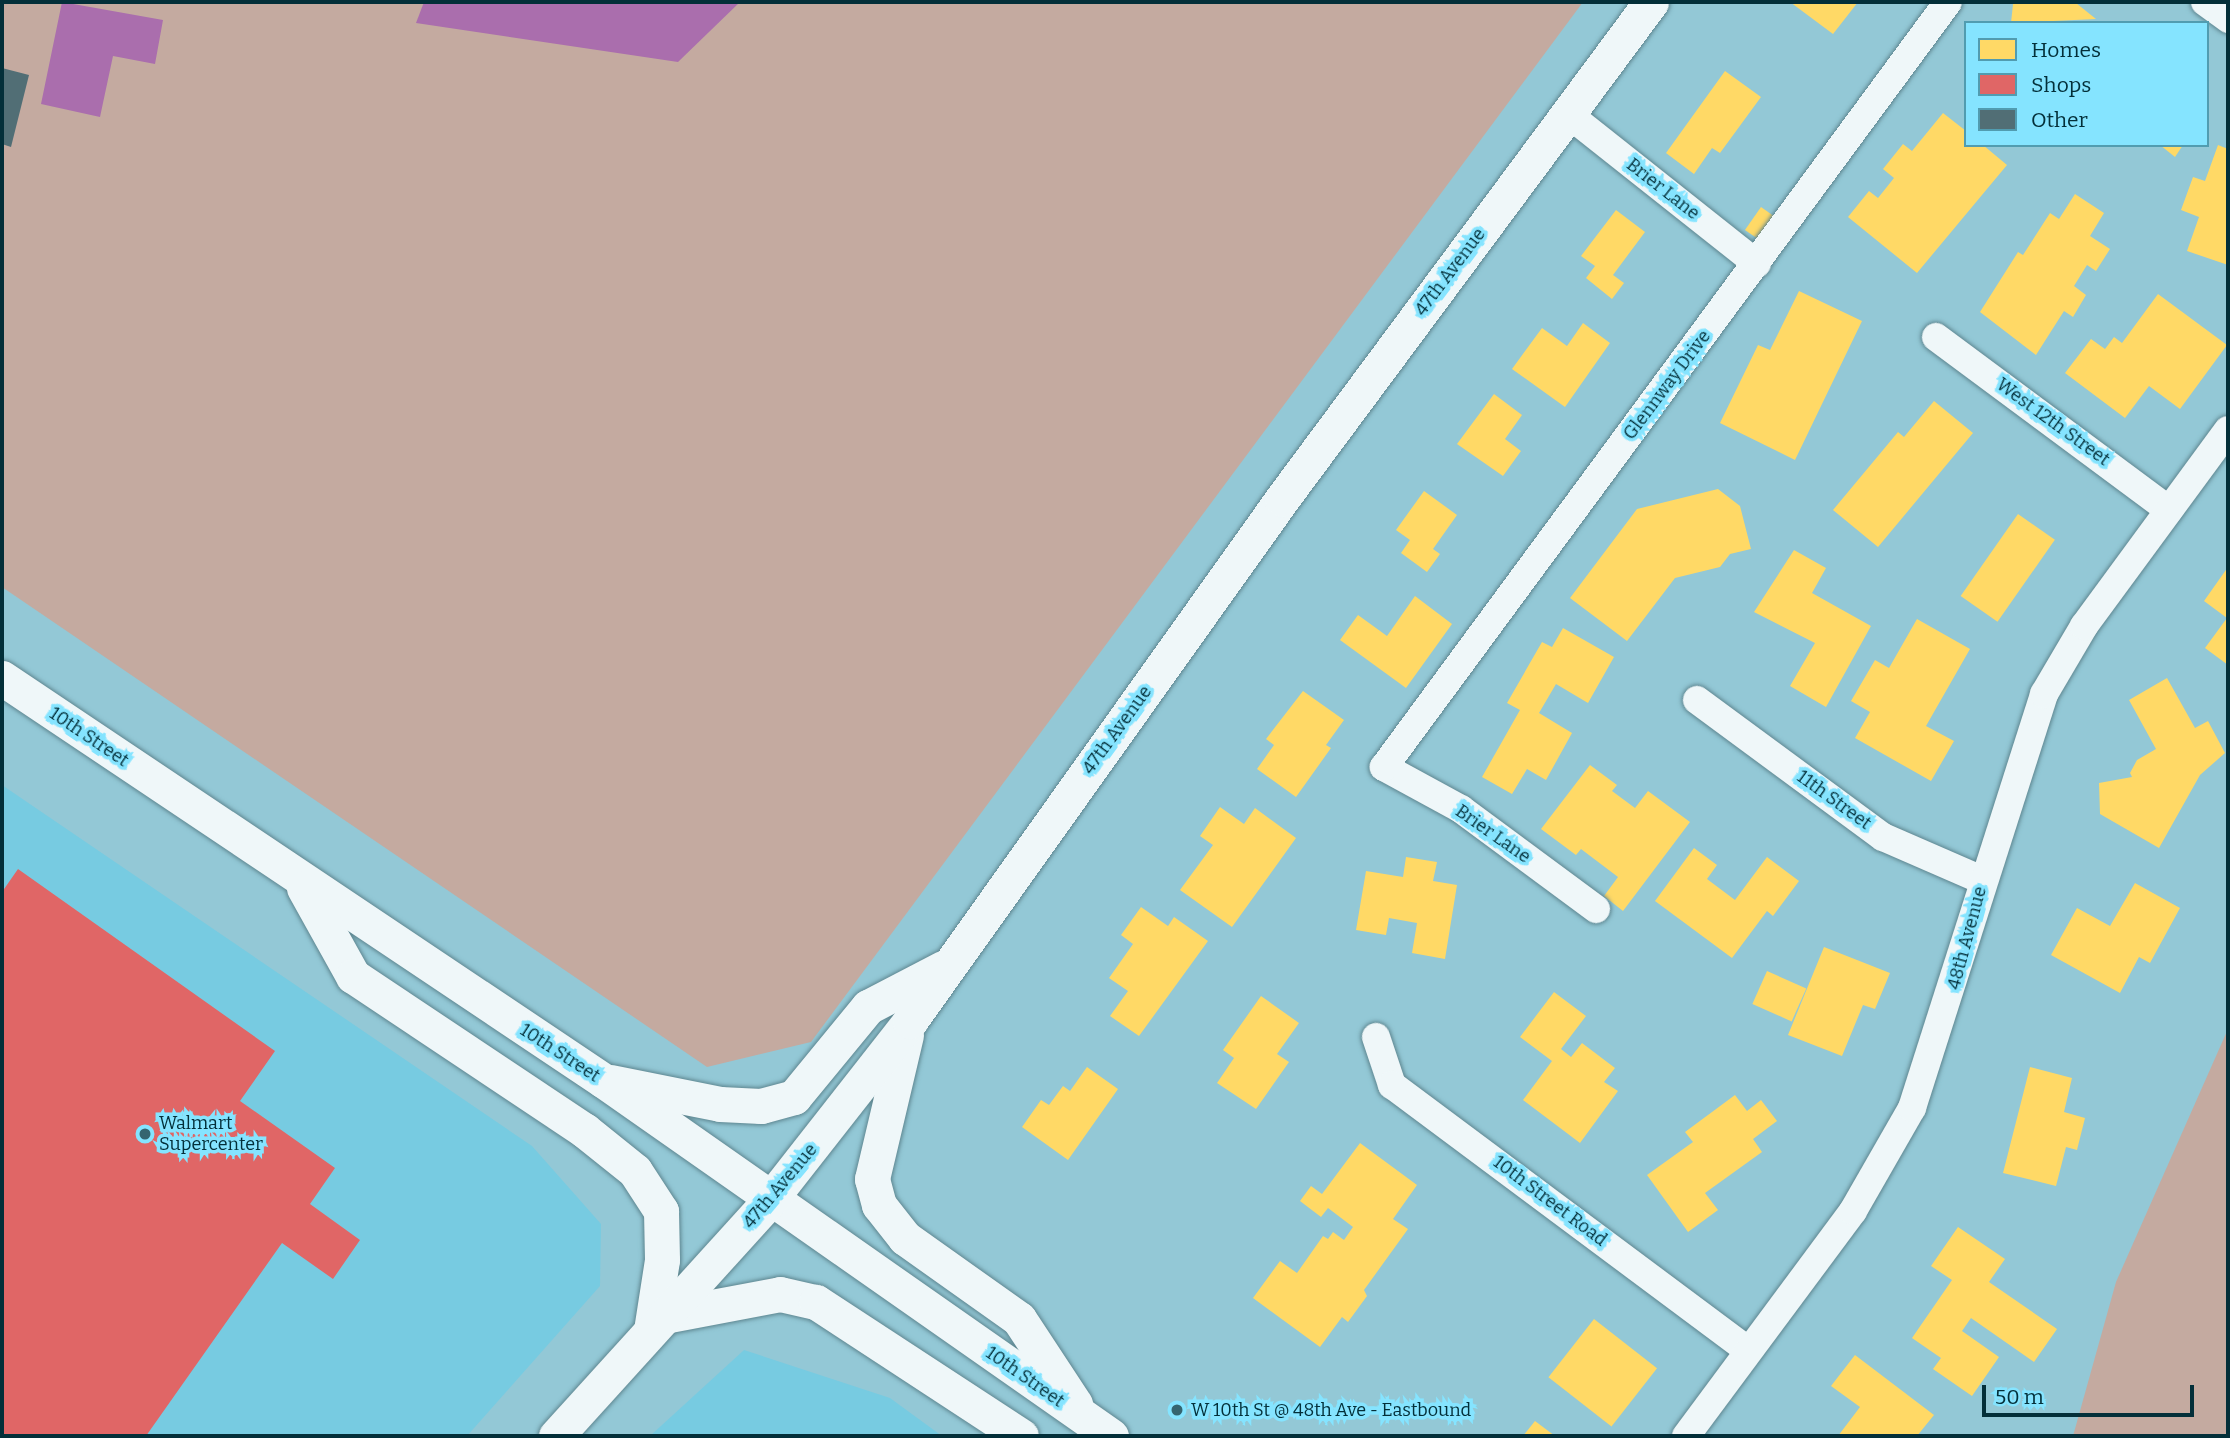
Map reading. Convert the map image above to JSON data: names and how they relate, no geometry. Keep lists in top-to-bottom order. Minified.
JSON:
{"streets":{"main road":["47th Avenue","10th Street"],"street":["Brier Lane","Glennway Drive","West 12th Street","11th Street","48th Avenue","10th Street Road"]},"crossings":[["Brier Lane","47th Avenue"],["Brier Lane","Glennway Drive"],["47th Avenue","10th Street"],["West 12th Street","48th Avenue"],["11th Street","48th Avenue"],["48th Avenue","10th Street Road"]],"places":["Walmart Supercenter","W 10th St @ 48th Ave - Eastbound"],"legend":["Homes","Shops","Other"],"scale_bar":"50 m"}
